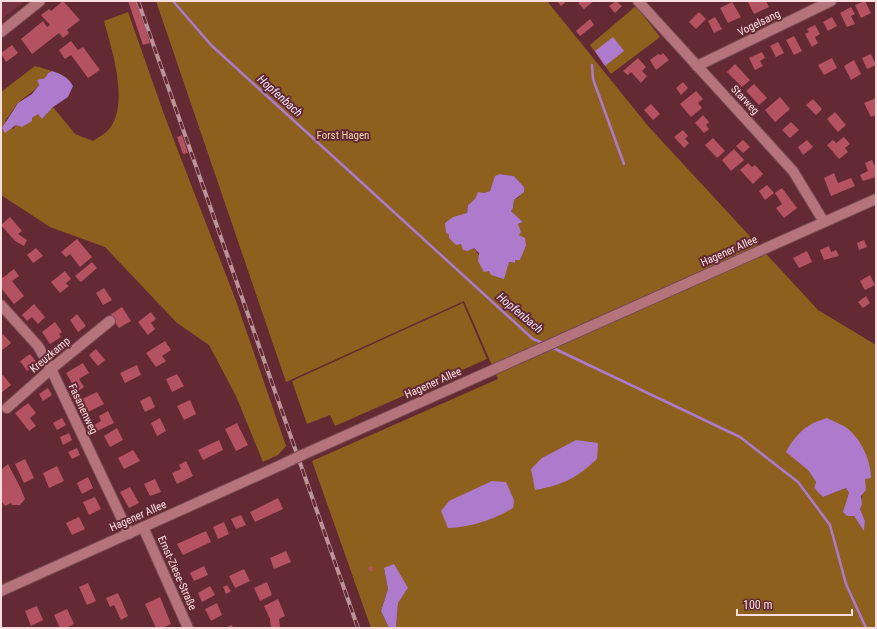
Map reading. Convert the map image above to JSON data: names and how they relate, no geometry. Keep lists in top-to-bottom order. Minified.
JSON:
{"streets":{"street":["Vogelsang","Starweg","Hagener Allee","Kreuzkamp","Fasanenweg","Ernst-Ziese-Straße"]},"crossings":[["Vogelsang","Starweg"],["Starweg","Hagener Allee"],["Hagener Allee","Fasanenweg"],["Hagener Allee","Ernst-Ziese-Straße"],["Kreuzkamp","Fasanenweg"]],"water":["Hopfenbach"],"parks":["Forst Hagen"],"scale_bar":"100 m"}
